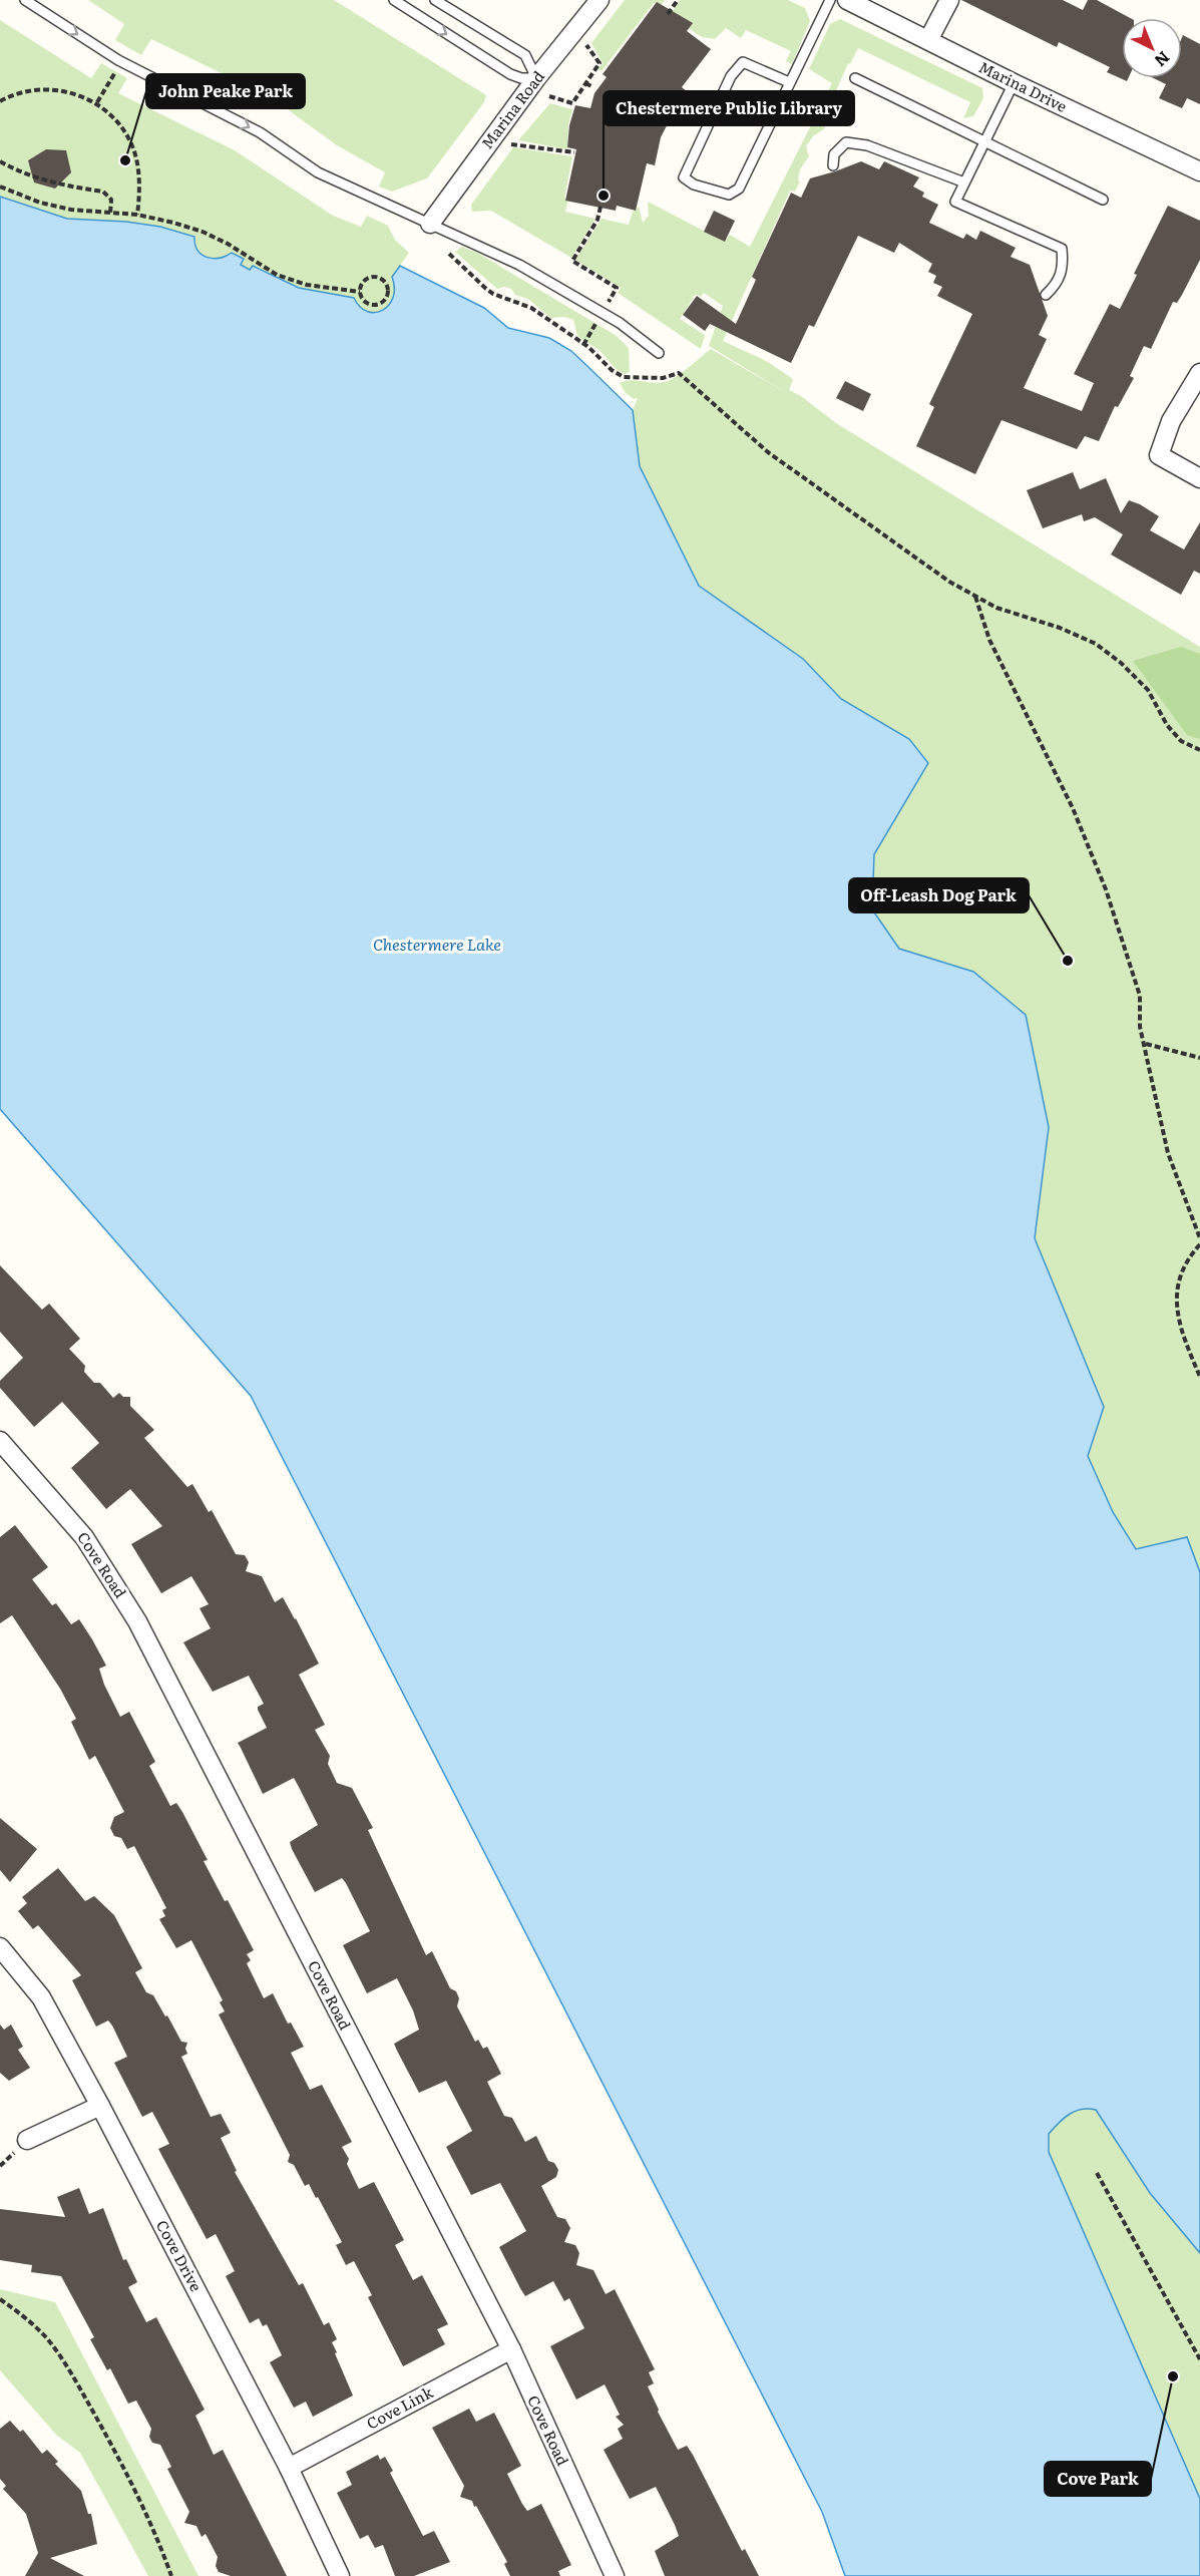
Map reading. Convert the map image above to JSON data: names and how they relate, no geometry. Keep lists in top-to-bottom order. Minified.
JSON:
{"streets":{"street":["Marina Drive","Marina Road","Cove Road","Cove Drive","Cove Link"]},"crossings":[["Cove Road","Cove Link"],["Cove Drive","Cove Link"]],"water":["Chestermere Lake"],"places":["John Peake Park","Chestermere Public Library","Off-Leash Dog Park","Cove Park"],"north":"bottom right"}
